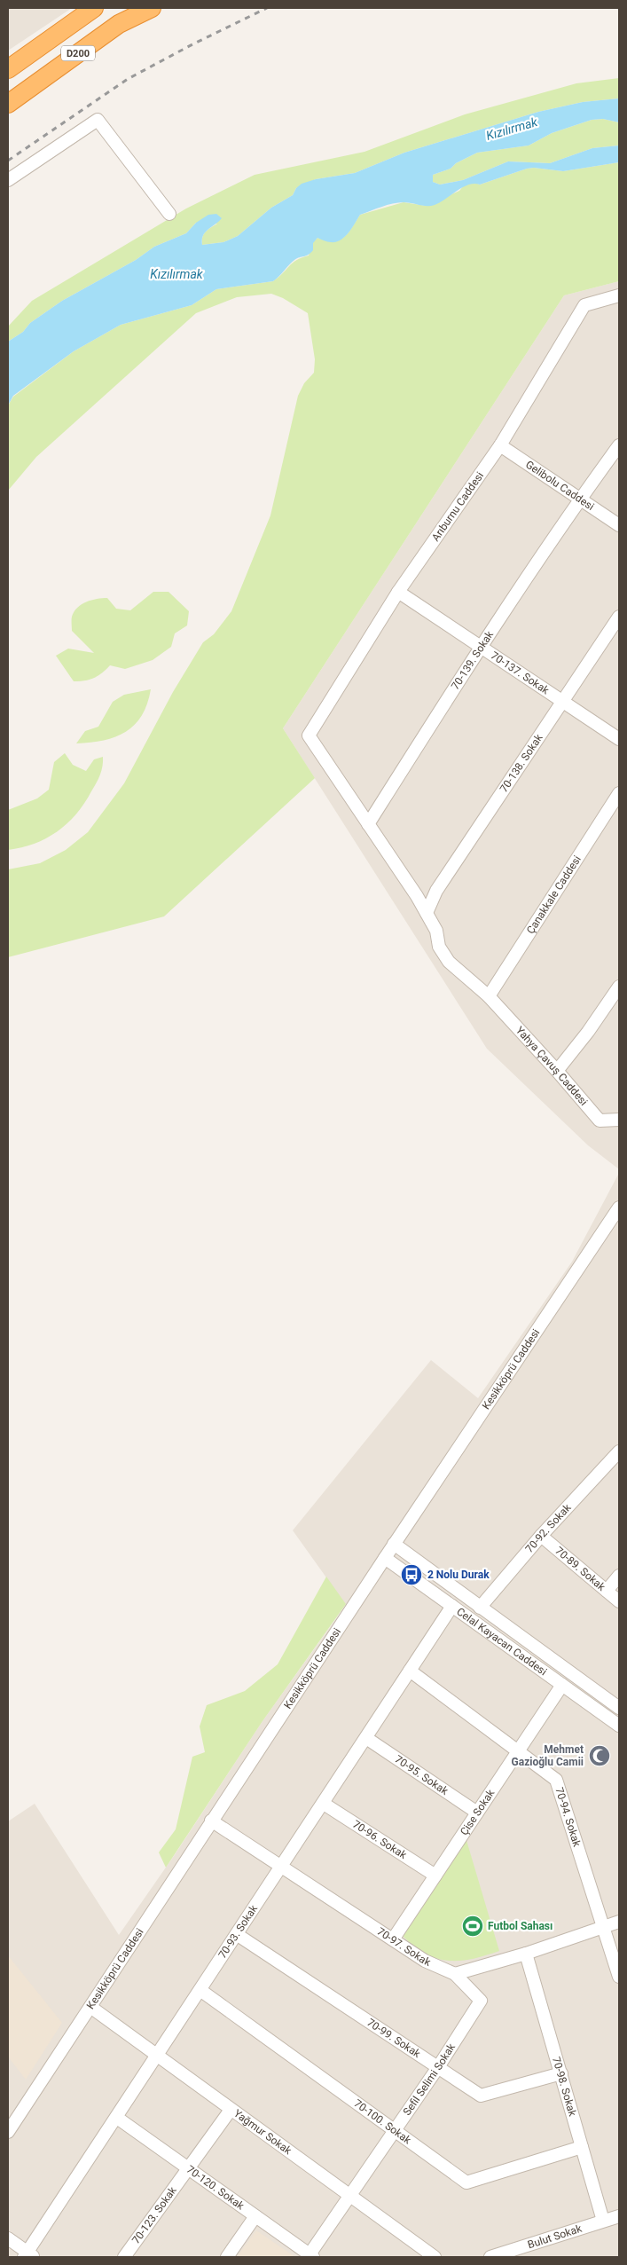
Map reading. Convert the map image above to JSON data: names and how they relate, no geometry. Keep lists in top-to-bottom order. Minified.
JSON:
{"streets":{"highway":["D200"],"street":["Gelibolu Caddesi","Arıburnu Caddesi","70-139. Sokak","70-137. Sokak","70-138. Sokak","Çanakkale Caddesi","Yahya Çavuş Caddesi","Kesikköprü Caddesi","70-92. Sokak","70-89. Sokak","Celal Kayacan Caddesi","70-95. Sokak","Çise Sokak","70-94. Sokak","70-96. Sokak","70-93. Sokak","70-97. Sokak","70-99. Sokak","Sefil Selimi Sokak","70-98. Sokak","70-100. Sokak","Yağmur Sokak","70-120. Sokak","70-123. Sokak","Bulut Sokak"]},"crossings":[["Gelibolu Caddesi","Arıburnu Caddesi"],["Gelibolu Caddesi","70-139. Sokak"],["Arıburnu Caddesi","70-137. Sokak"],["Arıburnu Caddesi","Yahya Çavuş Caddesi"],["70-139. Sokak","70-137. Sokak"],["70-139. Sokak","Yahya Çavuş Caddesi"],["70-137. Sokak","70-138. Sokak"],["70-138. Sokak","Yahya Çavuş Caddesi"],["Çanakkale Caddesi","Yahya Çavuş Caddesi"],["Kesikköprü Caddesi","Celal Kayacan Caddesi"],["Kesikköprü Caddesi","70-97. Sokak"],["Kesikköprü Caddesi","Yağmur Sokak"],["70-92. Sokak","70-89. Sokak"],["70-92. Sokak","Celal Kayacan Caddesi"],["Celal Kayacan Caddesi","Çise Sokak"],["Celal Kayacan Caddesi","70-93. Sokak"],["70-95. Sokak","Çise Sokak"],["70-95. Sokak","70-93. Sokak"],["Çise Sokak","70-94. Sokak"],["Çise Sokak","70-96. Sokak"],["Çise Sokak","70-97. Sokak"],["70-94. Sokak","70-93. Sokak"],["70-96. Sokak","70-93. Sokak"],["70-93. Sokak","70-97. Sokak"],["70-93. Sokak","70-99. Sokak"],["70-93. Sokak","70-100. Sokak"],["70-93. Sokak","Yağmur Sokak"],["70-93. Sokak","70-120. Sokak"],["70-97. Sokak","Sefil Selimi Sokak"],["70-99. Sokak","Sefil Selimi Sokak"],["70-99. Sokak","70-98. Sokak"],["Sefil Selimi Sokak","70-100. Sokak"],["Sefil Selimi Sokak","Yağmur Sokak"],["Sefil Selimi Sokak","70-120. Sokak"],["70-98. Sokak","70-100. Sokak"],["70-98. Sokak","Bulut Sokak"],["Yağmur Sokak","70-123. Sokak"],["70-120. Sokak","70-123. Sokak"]],"water":["Kızılırmak"],"places":{"bus stop":["2 Nolu Durak"],"mosque":["Mehmet Gazioğlu Camii"],"sports":["Futbol Sahası"]}}
